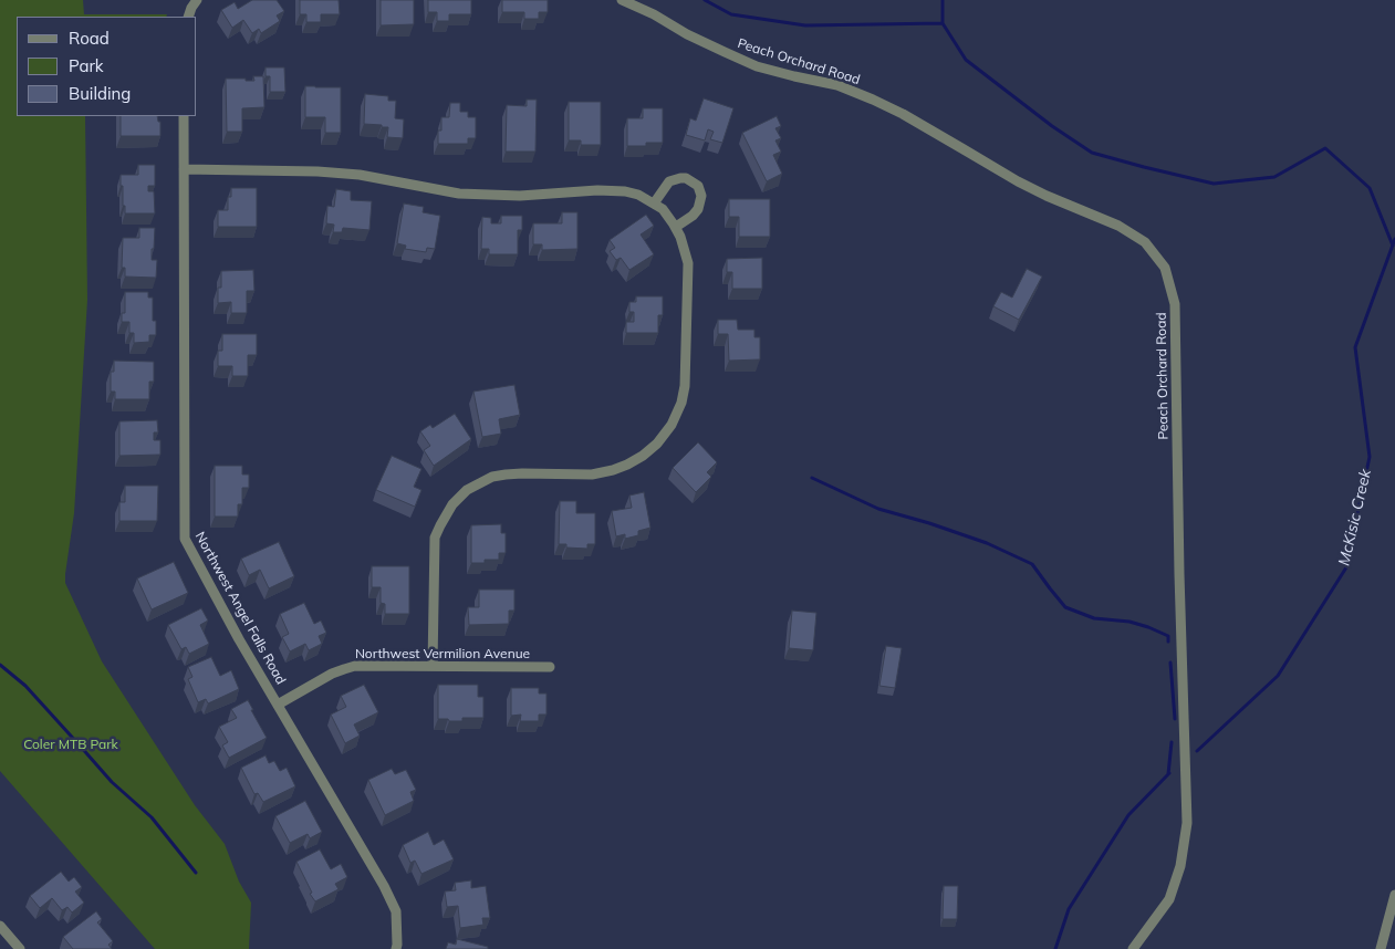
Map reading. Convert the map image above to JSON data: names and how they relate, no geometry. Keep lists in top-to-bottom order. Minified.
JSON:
{"streets":{"street":["Peach Orchard Road","Northwest Angel Falls Road","Northwest Vermilion Avenue"]},"crossings":[["Northwest Angel Falls Road","Northwest Vermilion Avenue"]],"water":["McKisic Creek"],"parks":["Coler MTB Park"],"legend":["Road","Park","Building"]}
